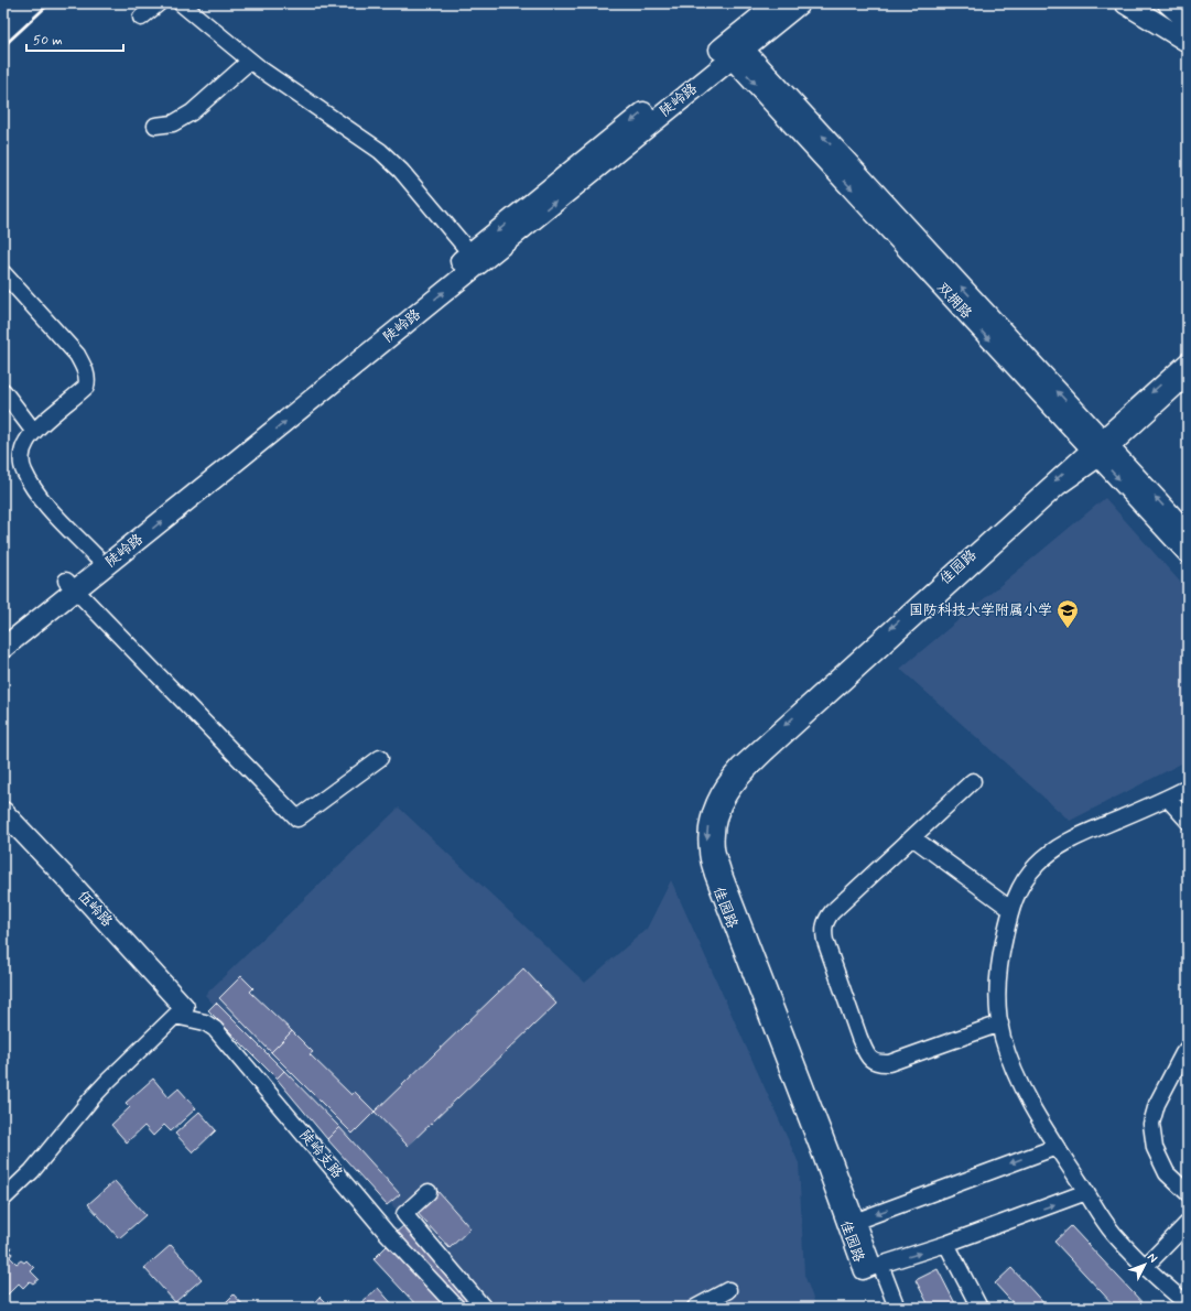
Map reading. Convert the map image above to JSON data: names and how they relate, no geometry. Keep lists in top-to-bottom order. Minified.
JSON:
{"streets":{"main road":["陡岭路","双拥路","伍岭路"],"street":["佳园路","陡岭支路"]},"crossings":[["陡岭路","双拥路"],["双拥路","佳园路"],["伍岭路","陡岭支路"]],"places":{"school or university":["国防科技大学附属小学"]},"scale_bar":"50 m","north":"top right"}
